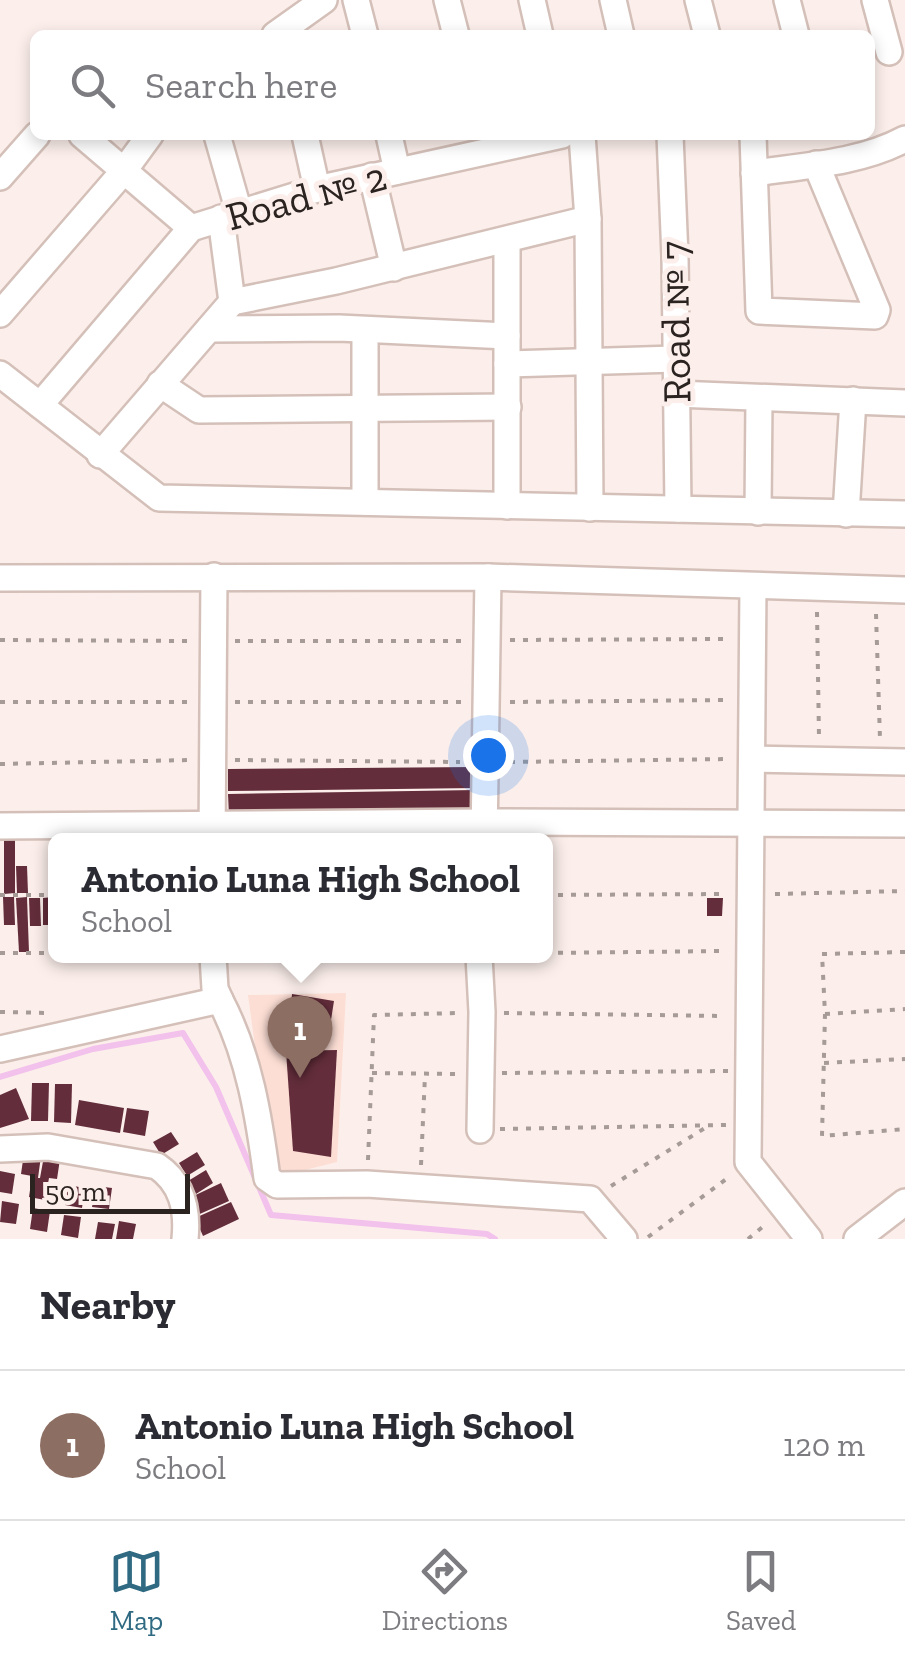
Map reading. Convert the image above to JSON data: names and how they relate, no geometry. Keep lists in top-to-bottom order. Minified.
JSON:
{"streets":{"street":["Road № 2","Road № 7"]},"scale_bar":"50 m","page":{"search":"Search here","popup":["Antonio Luna High School","School"],"pins":"1","scale":"50 m","heading":"Nearby","list":[{"mark":"1","name":"Antonio Luna High School","note":"School","value":"120 m"}],"nav":["Map","Directions","Saved"]}}
